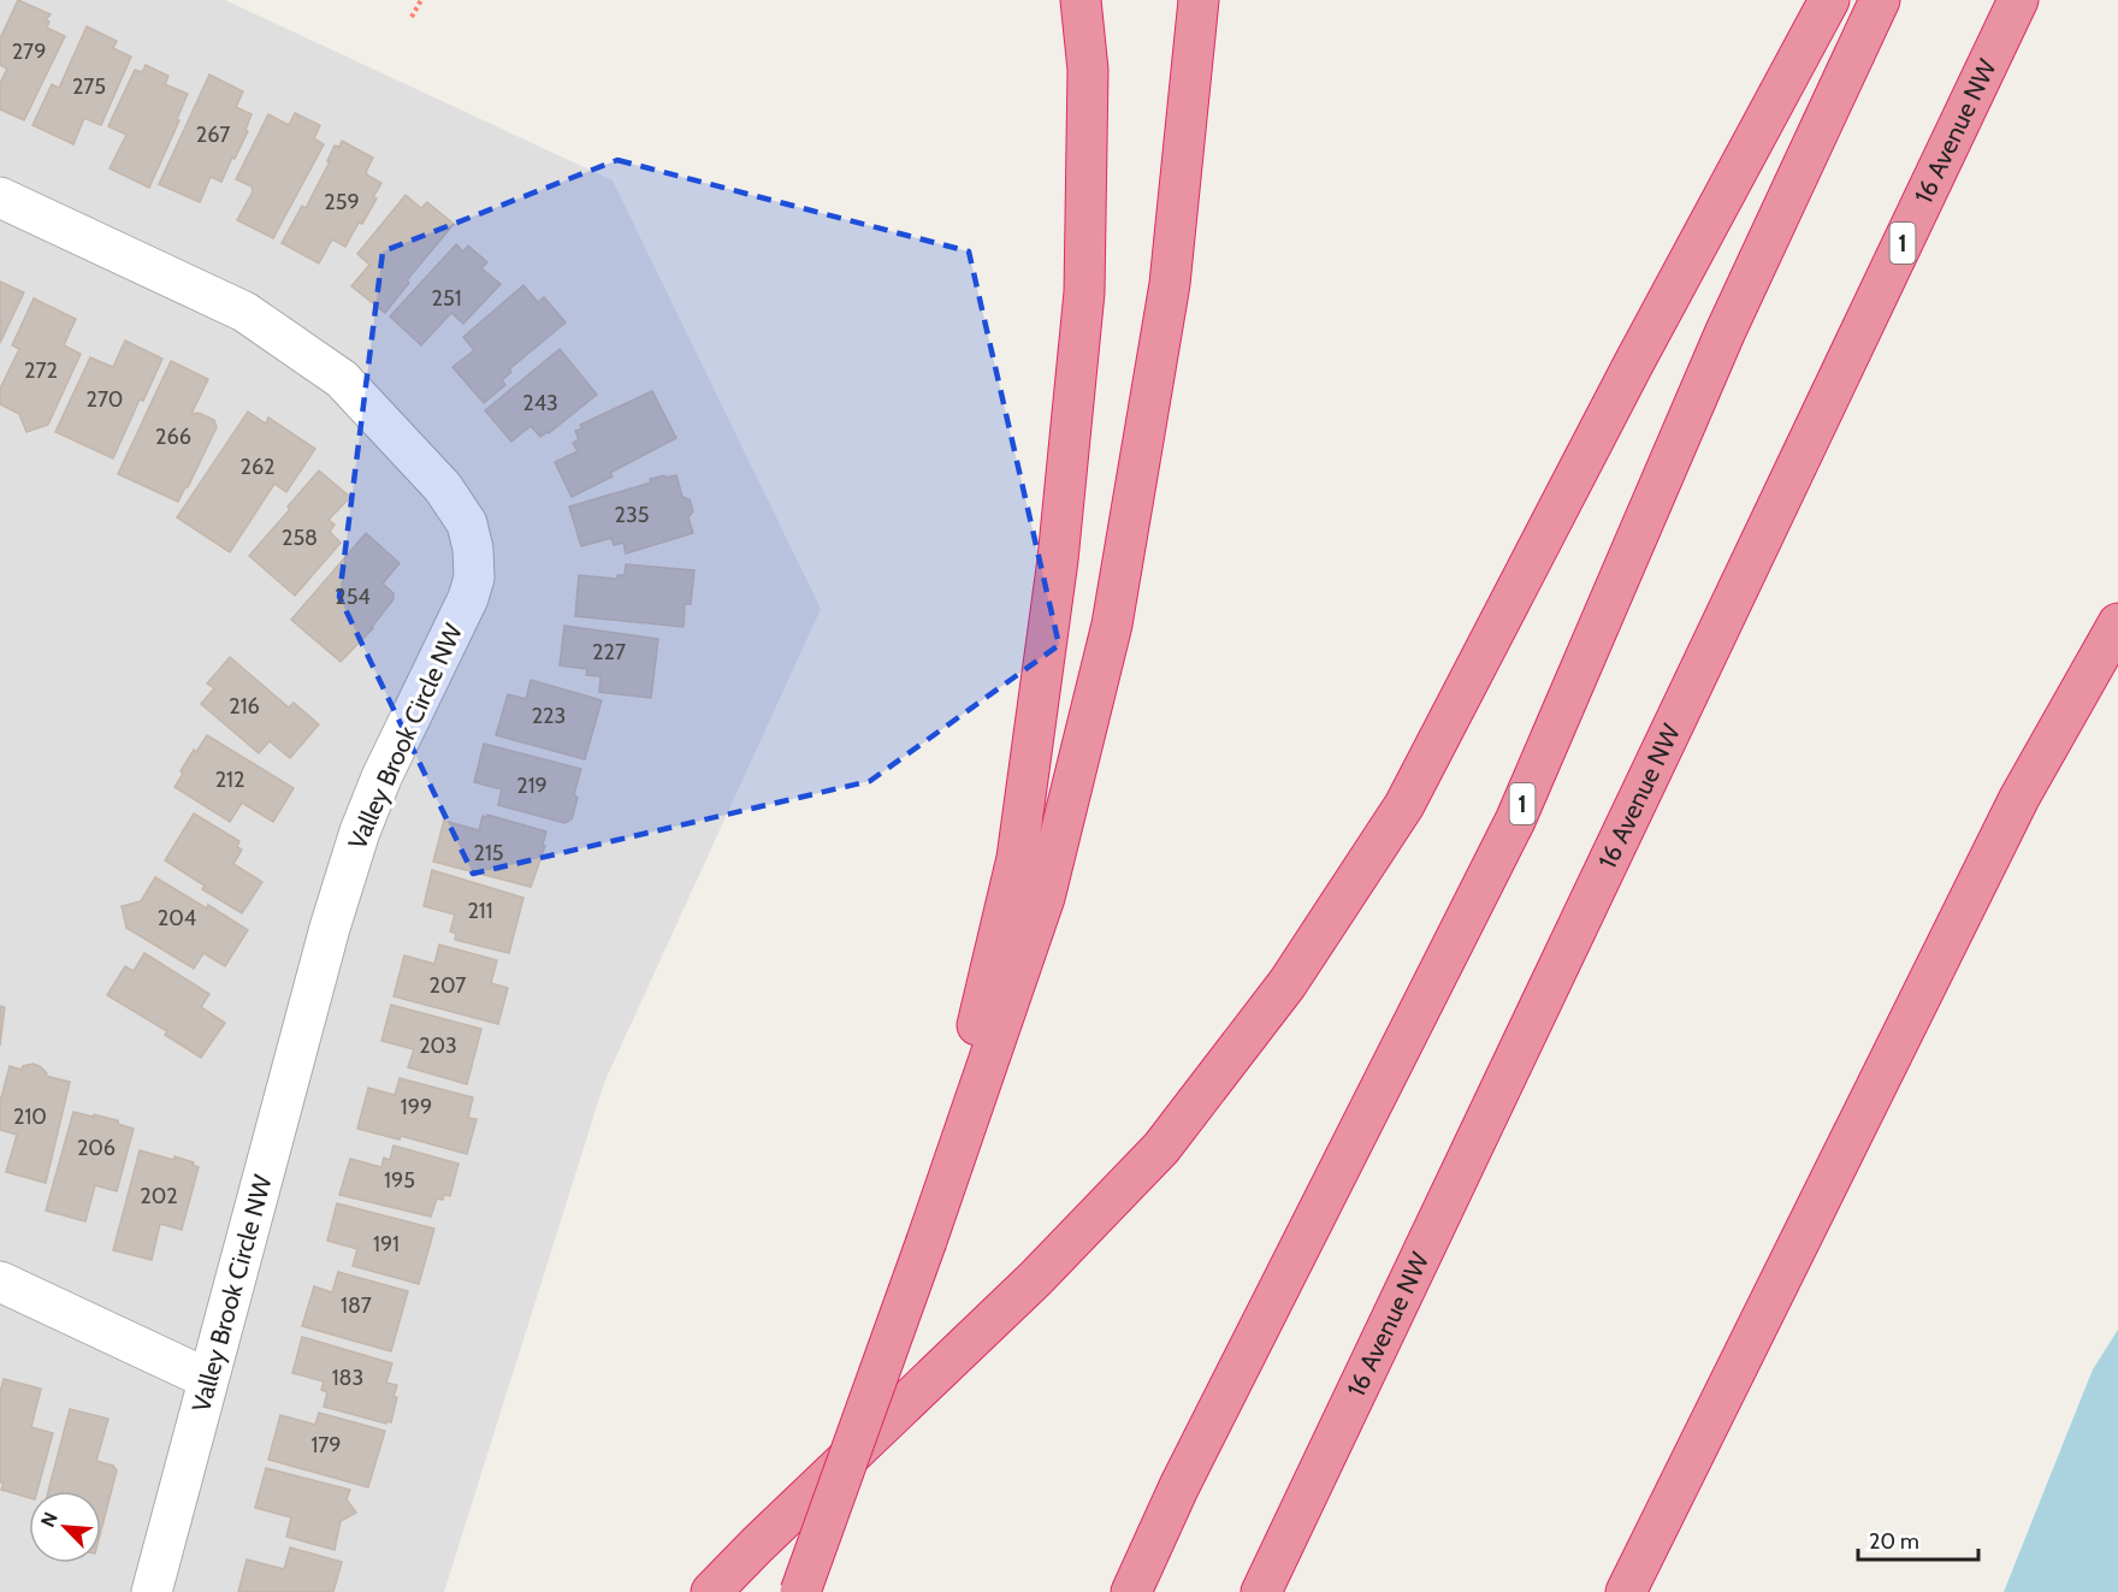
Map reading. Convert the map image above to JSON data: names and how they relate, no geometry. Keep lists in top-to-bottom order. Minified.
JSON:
{"streets":{"highway":["16 Avenue NW","1"],"street":["Valley Brook Circle NW"]},"house_numbers":["279","275","267","259","251","272","270","243","266","262","235","258","254","227","216","223","212","219","215","211","204","207","203","199","210","206","195","202","191","187","183","179"],"scale_bar":"20 m","north":"top left"}
